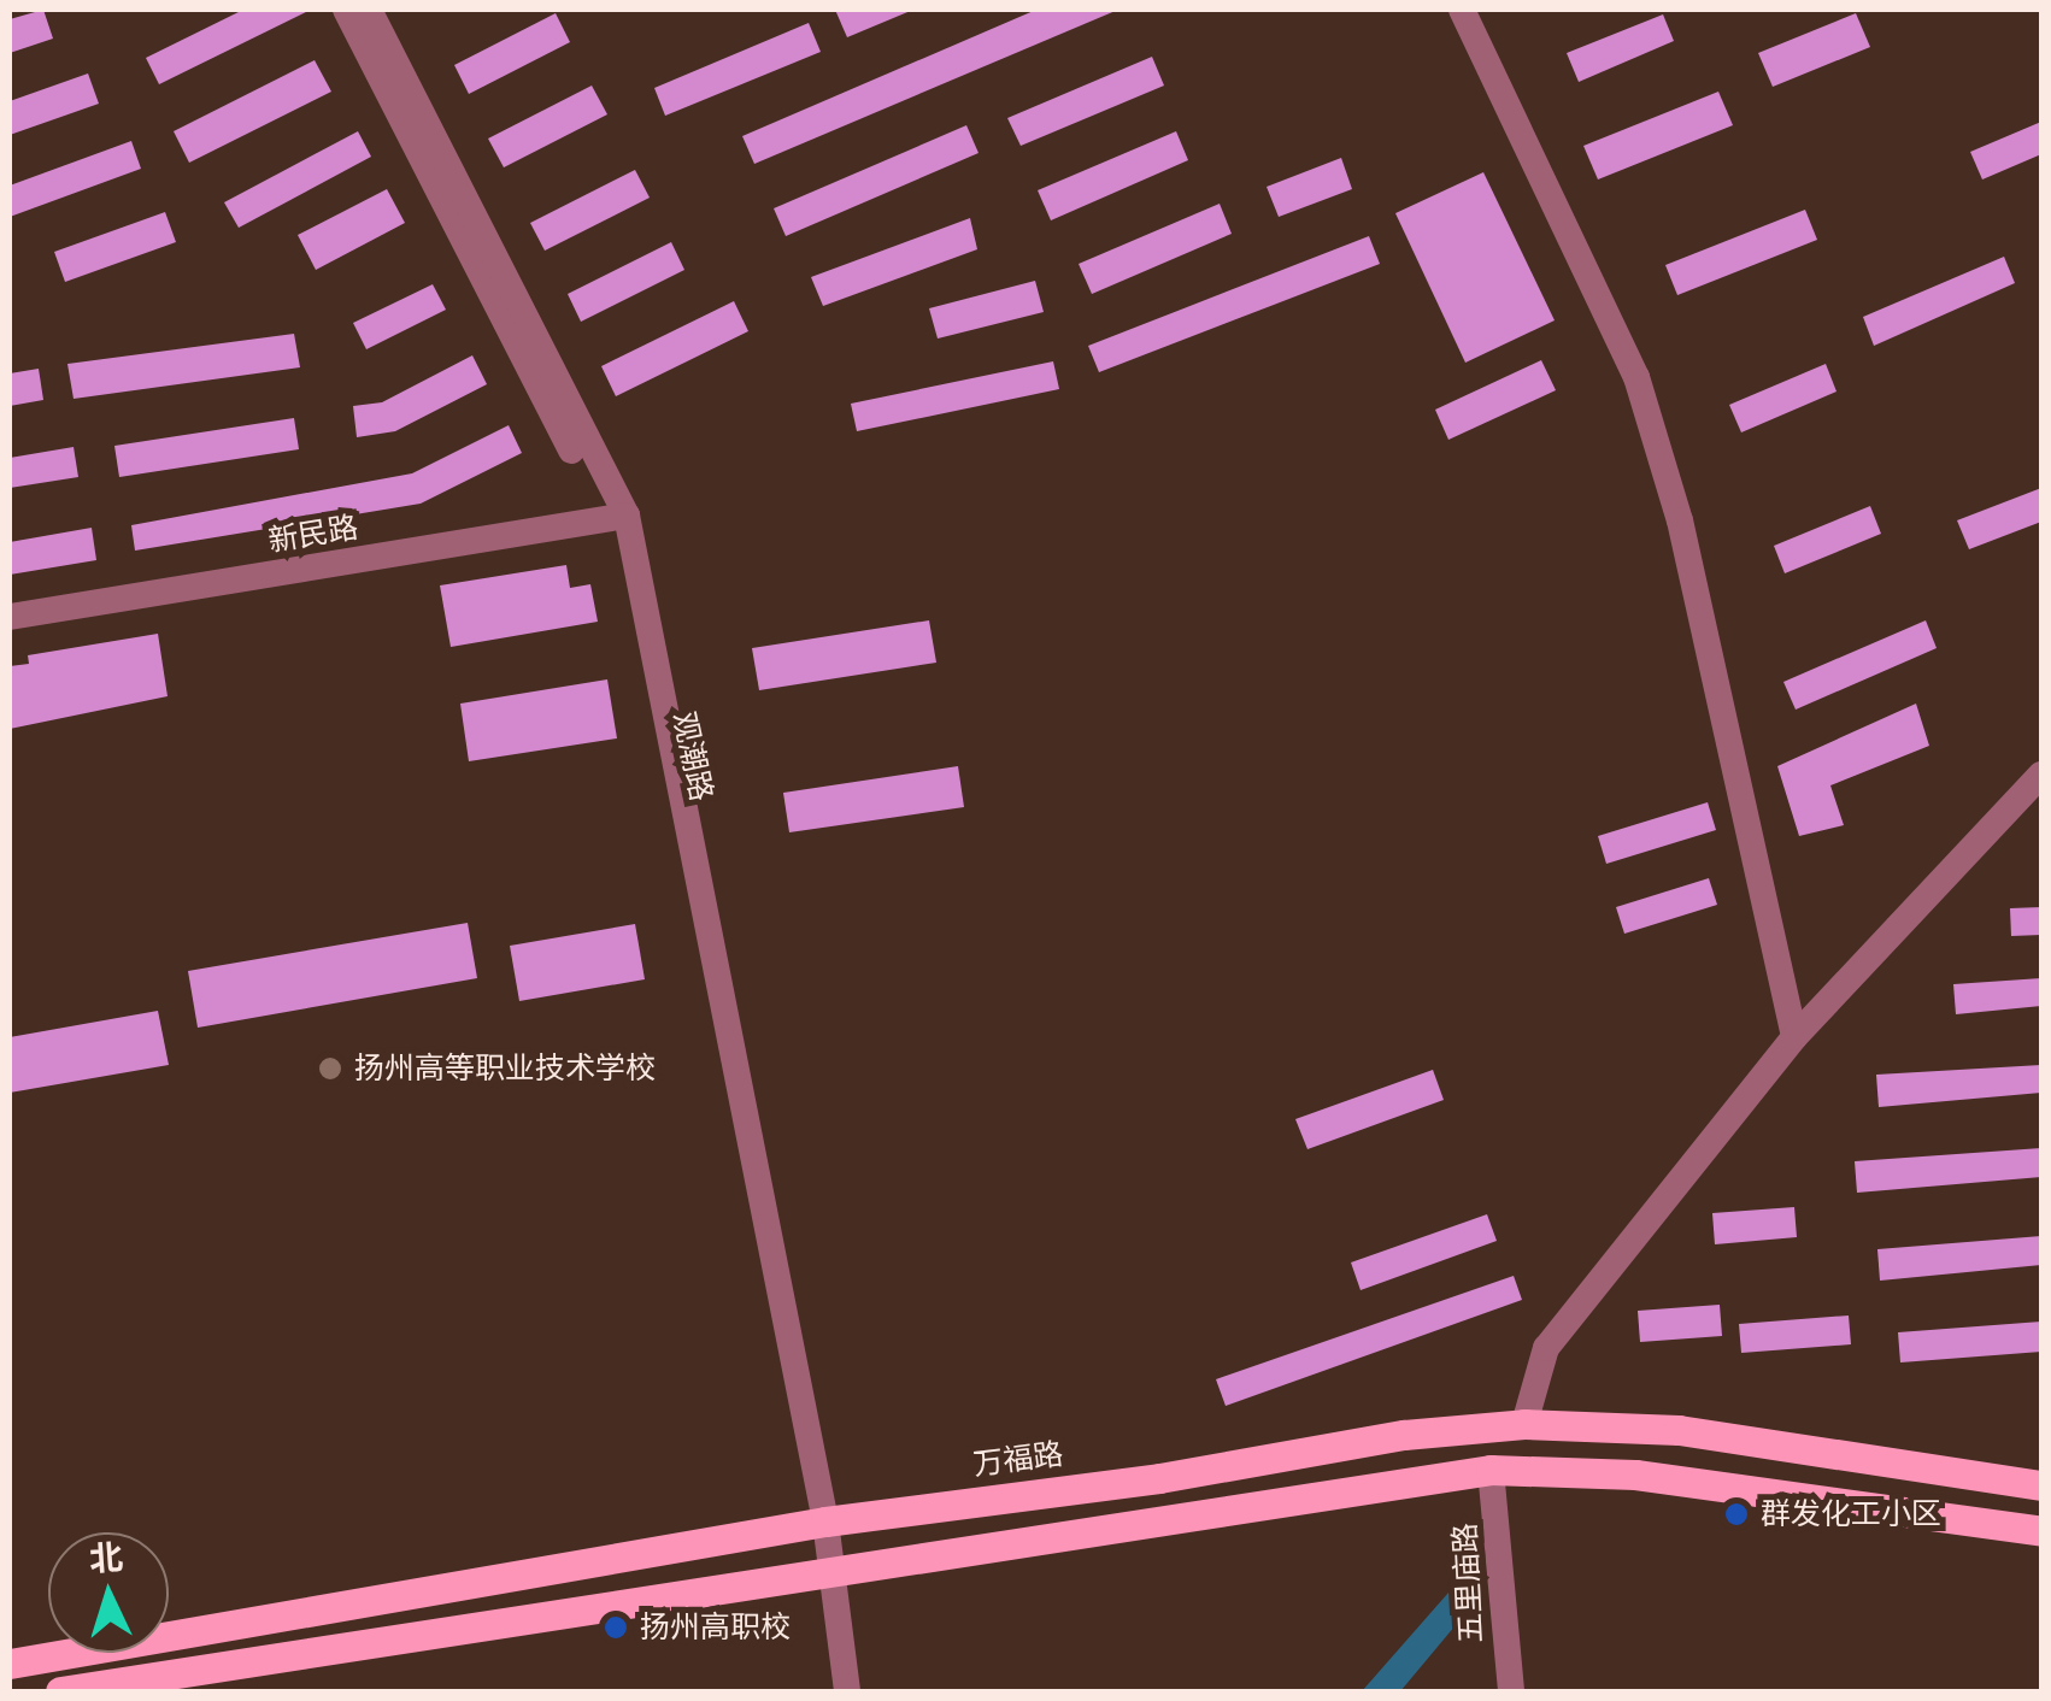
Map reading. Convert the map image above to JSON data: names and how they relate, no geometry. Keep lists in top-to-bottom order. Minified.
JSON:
{"streets":{"main road":["万福路"],"street":["新民路","观潮路","五里庙路"]},"crossings":[["新民路","观潮路"],["观潮路","万福路"]],"places":["扬州高等职业技术学校","群发化工小区","扬州高职校"],"north":"top"}
